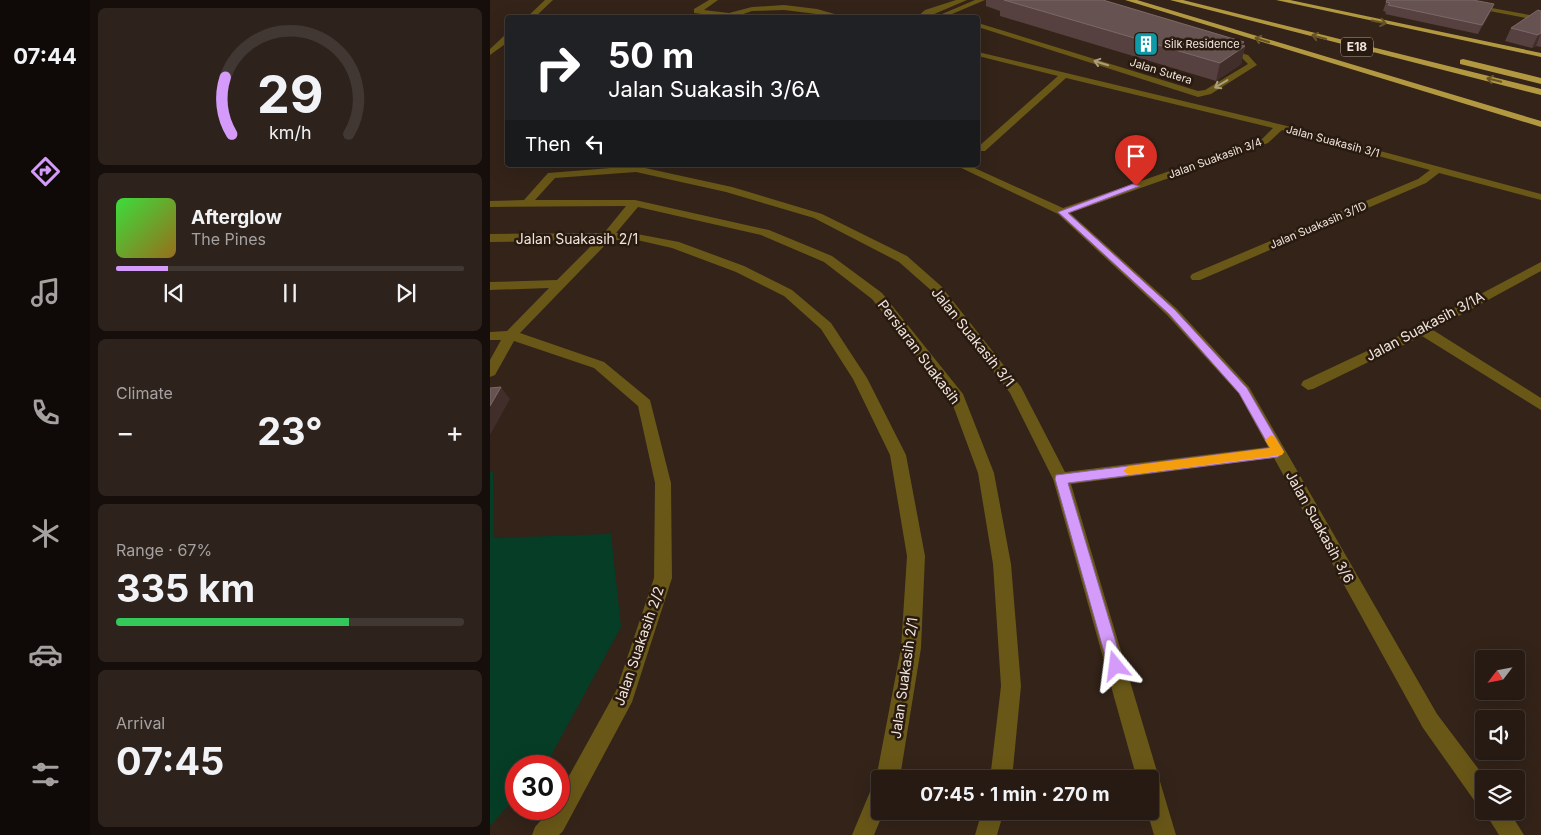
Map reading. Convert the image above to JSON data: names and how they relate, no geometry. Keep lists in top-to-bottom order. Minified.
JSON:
{"streets":{"highway":["E18"],"street":["Jalan Sutera","Jalan Suakasih 3/1","Jalan Suakasih 3/4","Jalan Suakasih 3/1D","Jalan Suakasih 2/1","Jalan Suakasih 3/1A","Persiaran Suakasih","Jalan Suakasih 3/6","Jalan Suakasih 2/2"]},"crossings":[["Jalan Suakasih 3/1","Jalan Suakasih 3/4"],["Jalan Suakasih 3/1","Jalan Suakasih 3/1D"],["Jalan Suakasih 3/1","Persiaran Suakasih"],["Jalan Suakasih 3/4","Jalan Suakasih 3/6"]],"places":{"building":["Silk Residence"]},"north":"bottom left","page":{"tabs":"07:44","turn":["50 m","Jalan Suakasih 3/6A"],"then":"Then","song":["Afterglow","The Pines"],"tile":["Climate",["Range · 67%","335 km"],["Arrival","07:45"]],"heat":["−","23°","+"],"limit":"30","trip":"07:45 · 1 min · 270 m","gauge":["29","km/h"]}}
